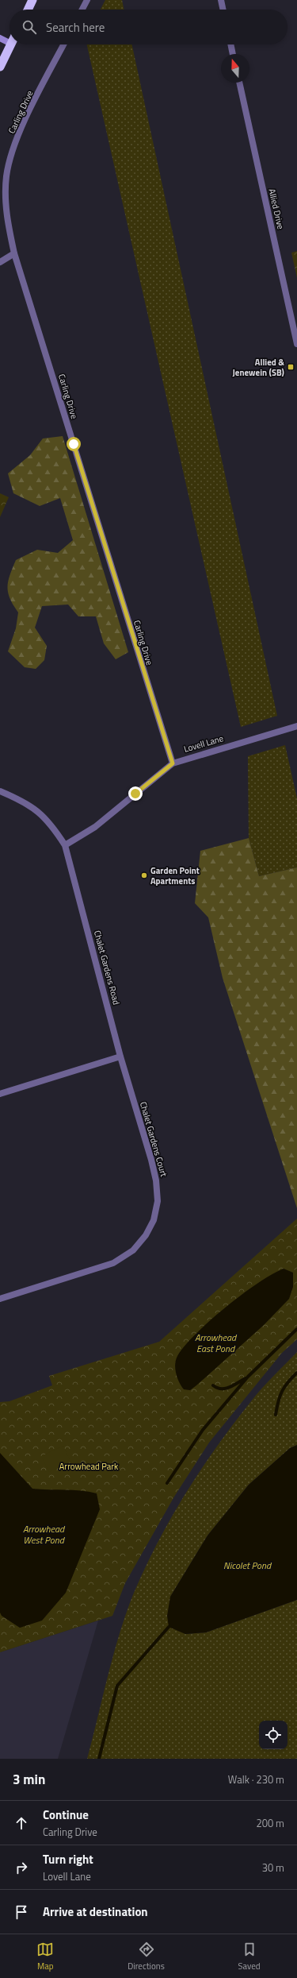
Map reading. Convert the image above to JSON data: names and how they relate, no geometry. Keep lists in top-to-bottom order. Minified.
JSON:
{"streets":{"street":["Carling Drive","Allied Drive","Lovell Lane","Chalet Gardens Road","Chalet Gardens Court"]},"crossings":[["Carling Drive","Lovell Lane"],["Lovell Lane","Chalet Gardens Road"],["Chalet Gardens Road","Chalet Gardens Court"]],"water":["Arrowhead East Pond","Arrowhead West Pond","Nicolet Pond"],"parks":["Arrowhead Park"],"places":{"transit":["Allied & Jenewein (SB)"],"other":["Garden Point Apartments"]},"north":"top","page":{"search":"Search here","heading":["3 min","Walk · 230 m"],"list":[["Continue","Carling Drive","200 m"],["Turn right","Lovell Lane","30 m"],"Arrive at destination"],"nav":["Map","Directions","Saved"]}}
